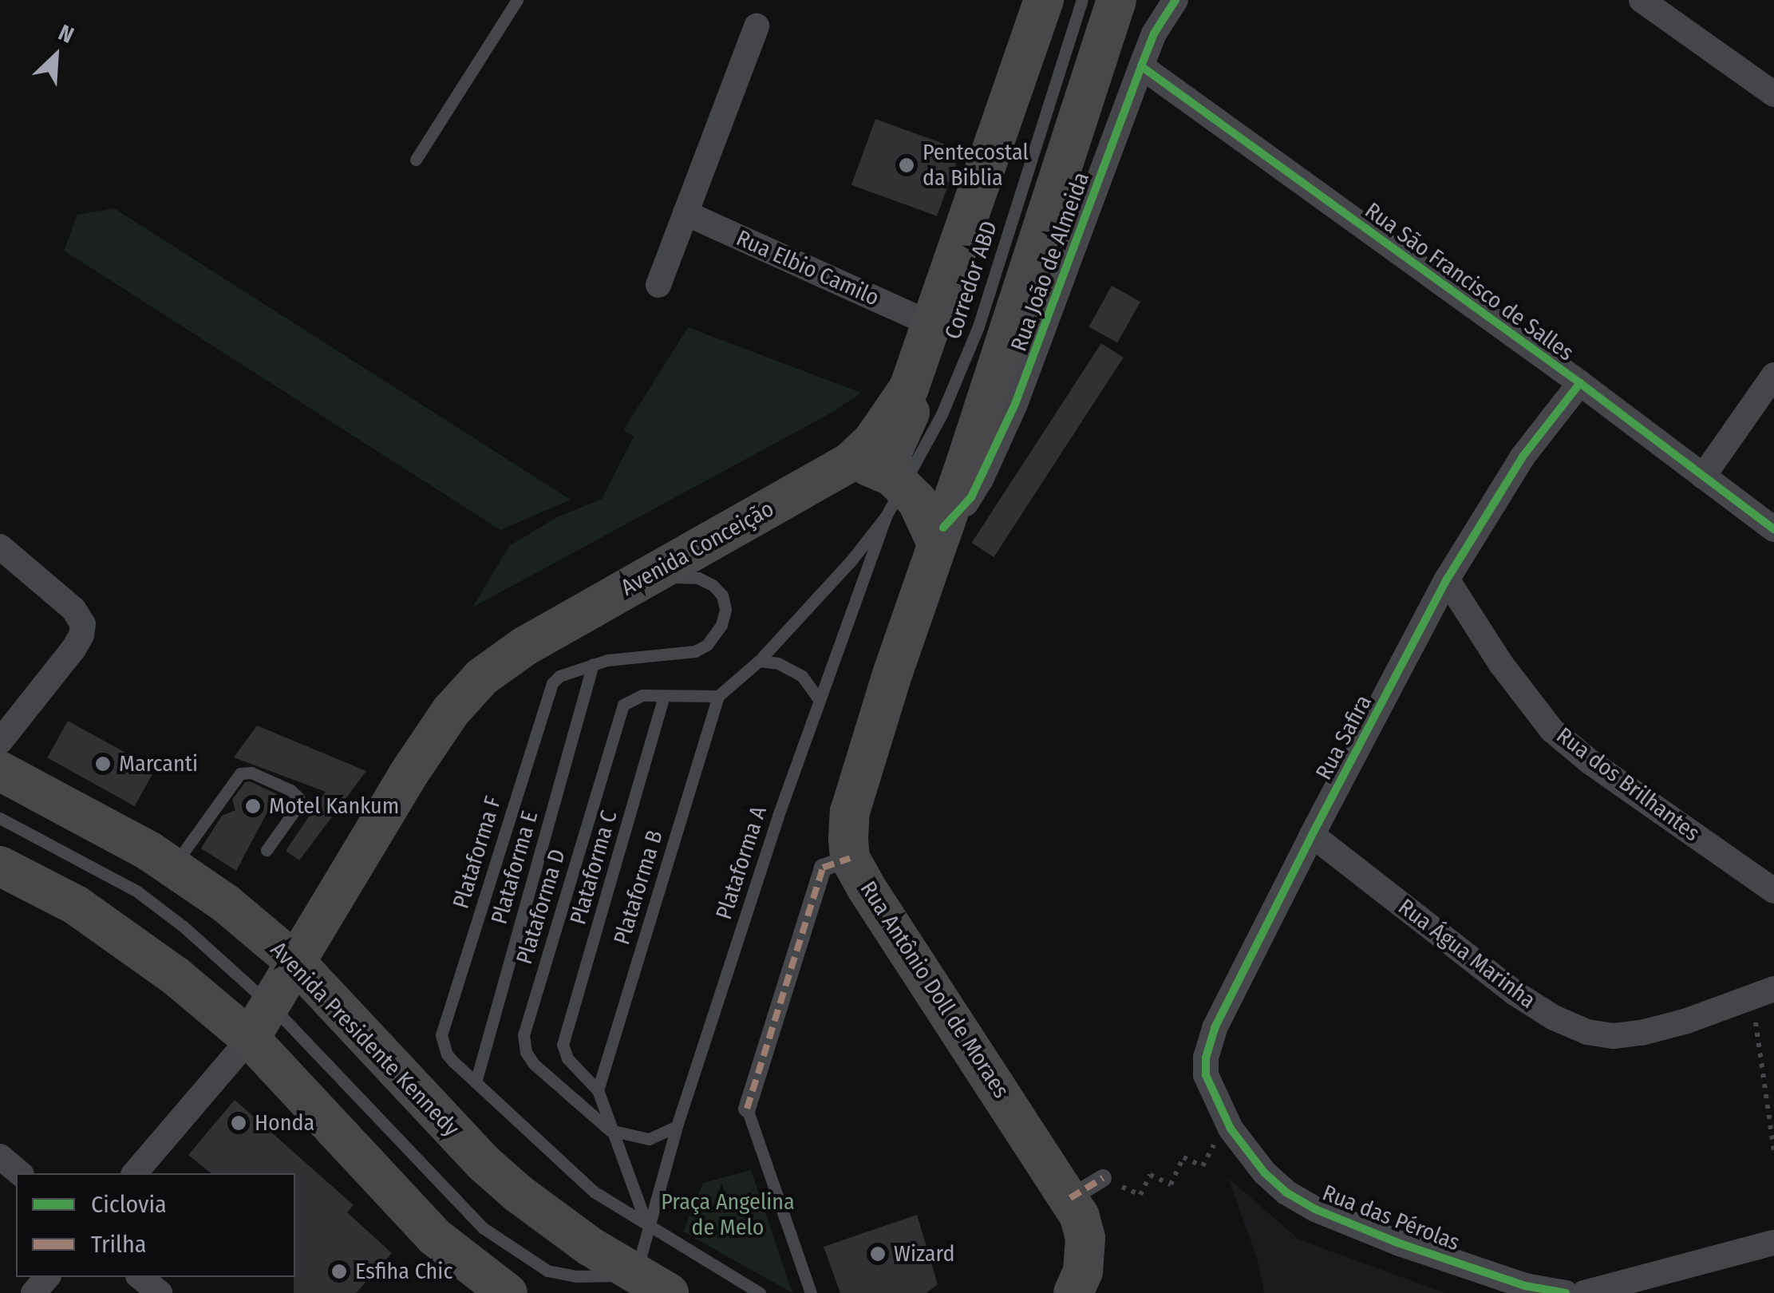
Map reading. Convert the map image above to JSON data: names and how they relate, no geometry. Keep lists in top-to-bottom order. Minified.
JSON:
{"streets":{"main road":["Avenida Conceição","Rua Antônio Doll de Moraes","Avenida Presidente Kennedy"],"street":["Rua João de Almeida","Rua Elbio Camilo","Rua São Francisco de Salles","Rua Safira","Rua dos Brilhantes","Rua Água Marinha","Rua das Pérolas"],"lane":["Corredor ABD","Plataforma F","Plataforma A","Plataforma E","Plataforma C","Plataforma B","Plataforma D"]},"crossings":[["Rua João de Almeida","Rua São Francisco de Salles"],["Rua João de Almeida","Rua Antônio Doll de Moraes"],["Rua Elbio Camilo","Avenida Conceição"],["Corredor ABD","Plataforma A"],["Rua São Francisco de Salles","Rua Safira"],["Avenida Conceição","Avenida Presidente Kennedy"],["Rua Safira","Rua dos Brilhantes"],["Rua Safira","Rua Água Marinha"],["Rua Safira","Rua das Pérolas"],["Plataforma F","Plataforma E"],["Plataforma C","Plataforma B"],["Plataforma C","Plataforma D"]],"parks":["Praça Angelina de Melo"],"places":["Pentecostal da Biblia","Marcanti","Motel Kankum","Honda","Wizard","Esfiha Chic"],"legend":["Ciclovia","Trilha"],"north":"top right"}
